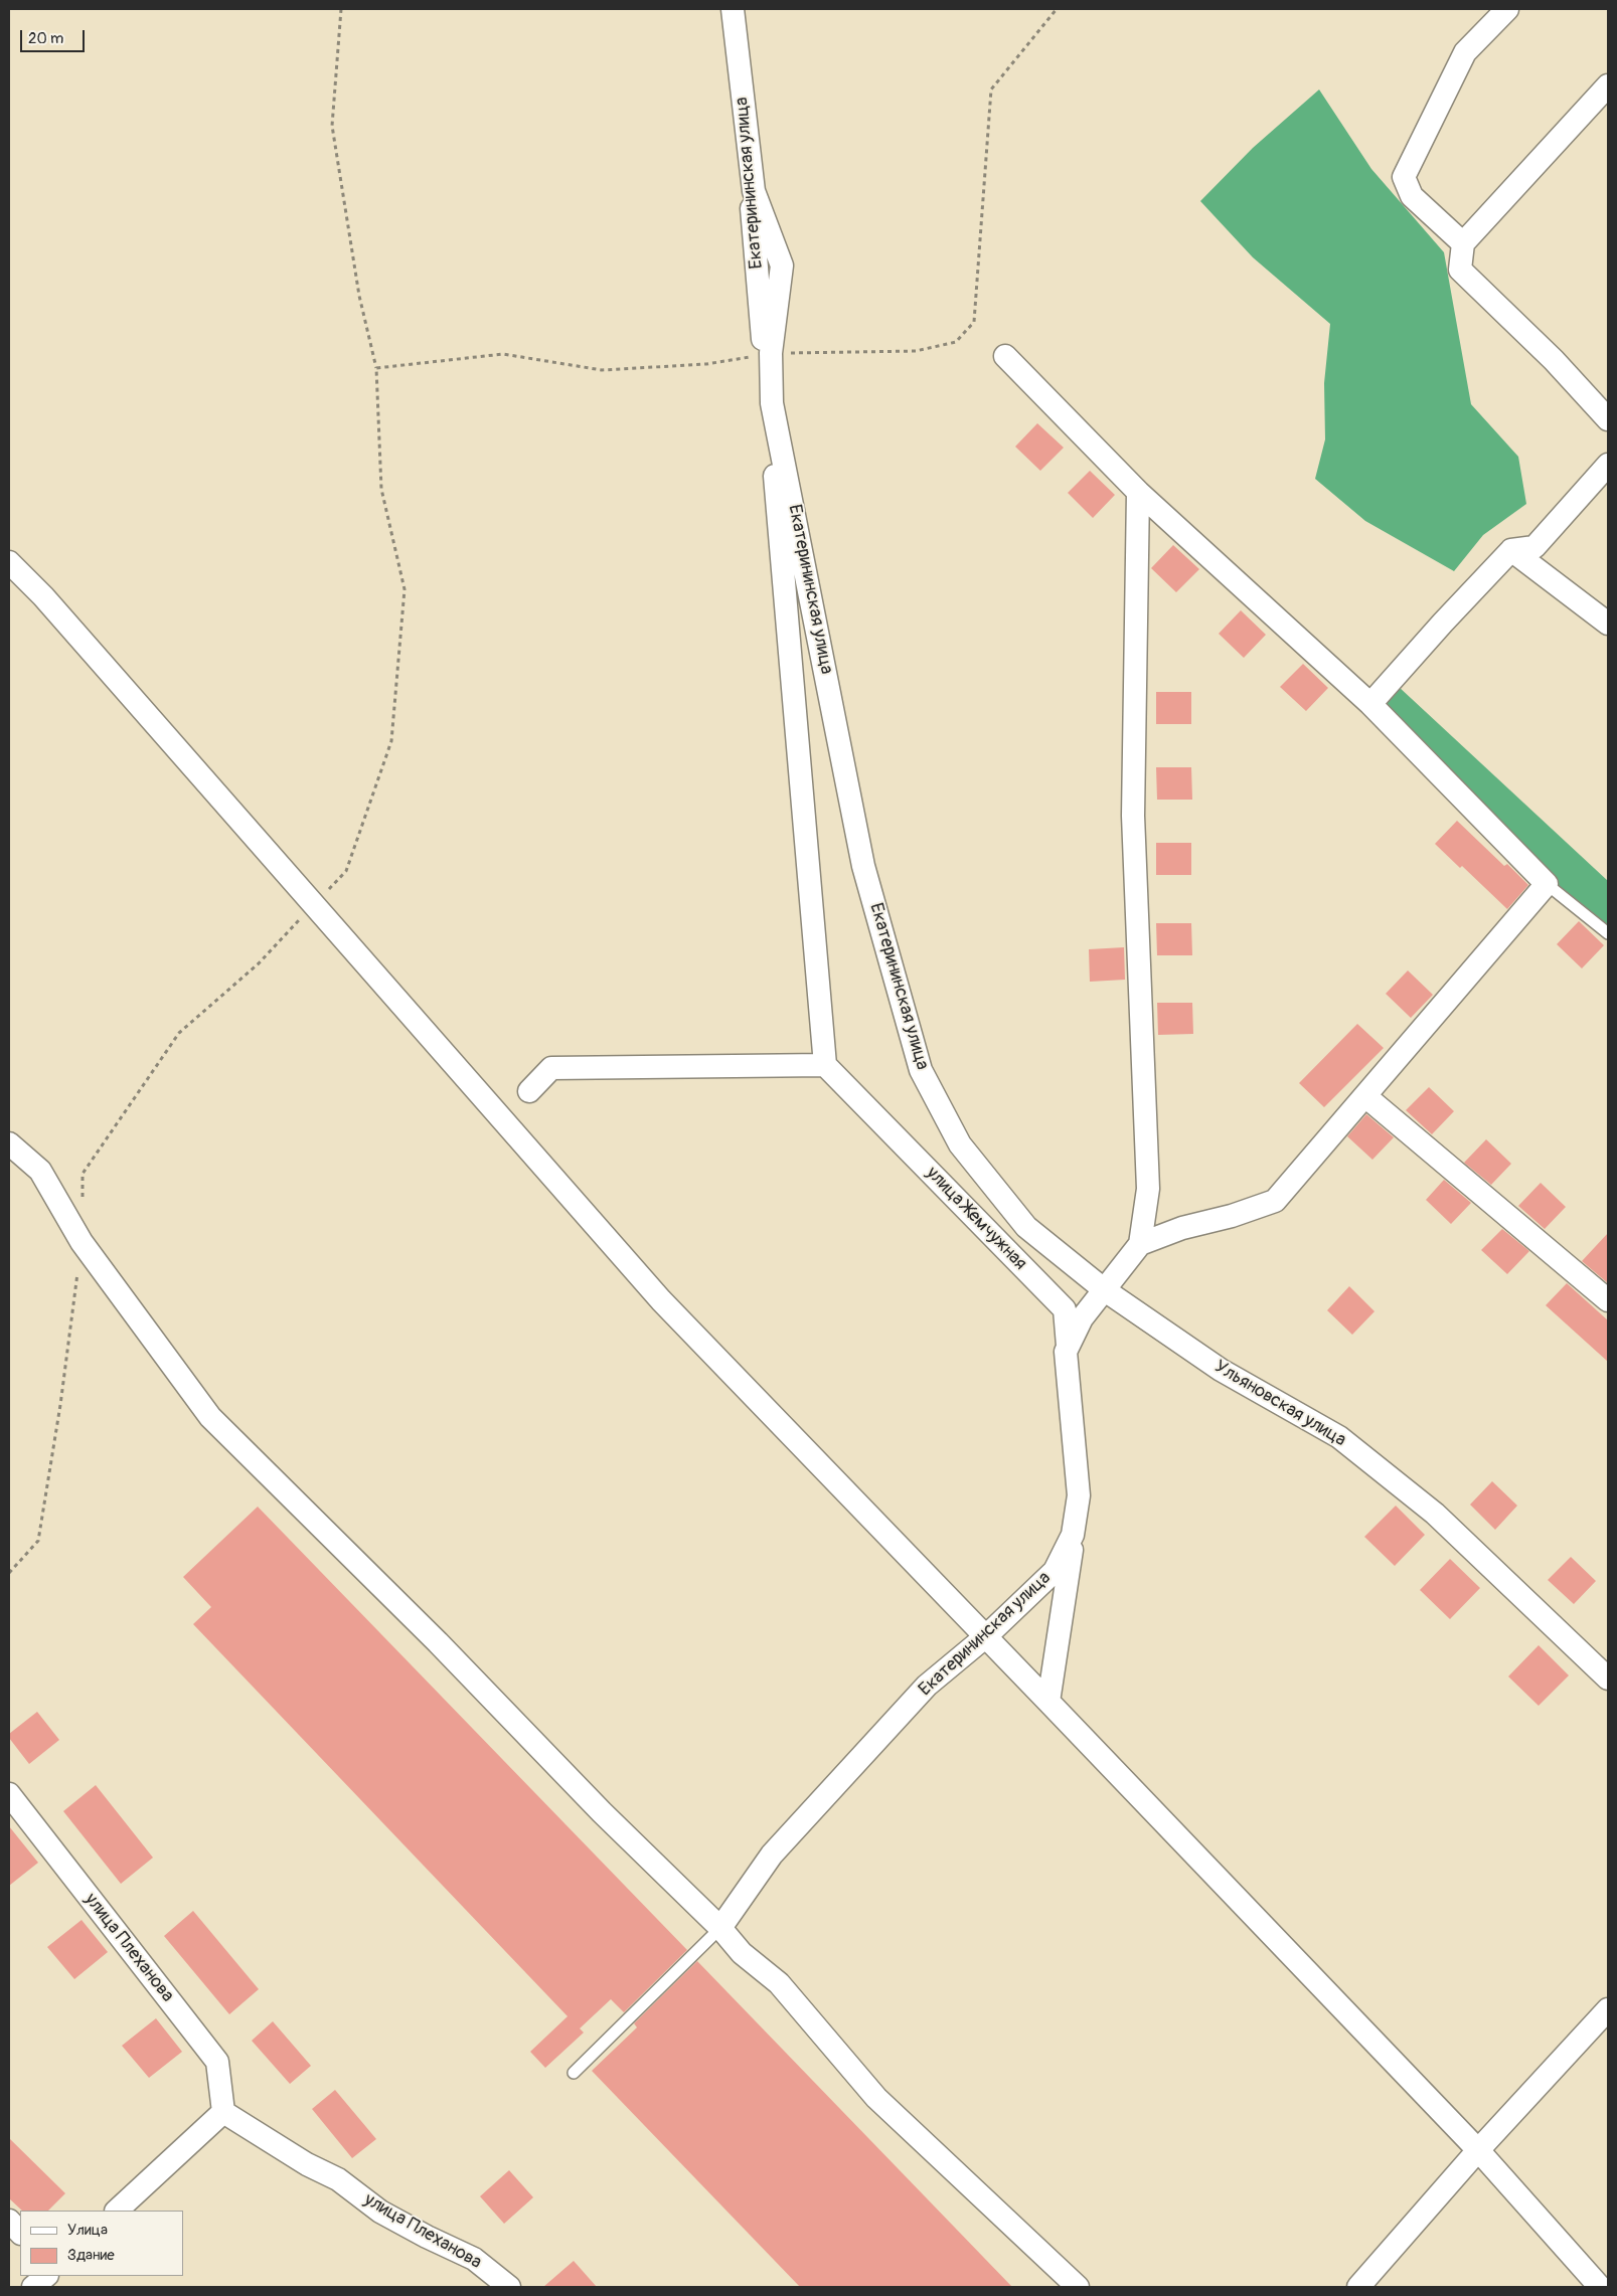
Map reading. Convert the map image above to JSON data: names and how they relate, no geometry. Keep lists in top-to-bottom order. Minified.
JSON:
{"streets":{"street":["Екатерининская улица","улица Жемчужная","Ульяновская улица","улица Плеханова"]},"crossings":[["Екатерининская улица","улица Жемчужная"],["Екатерининская улица","Ульяновская улица"]],"legend":["Улица","Здание"],"scale_bar":"20 m"}
